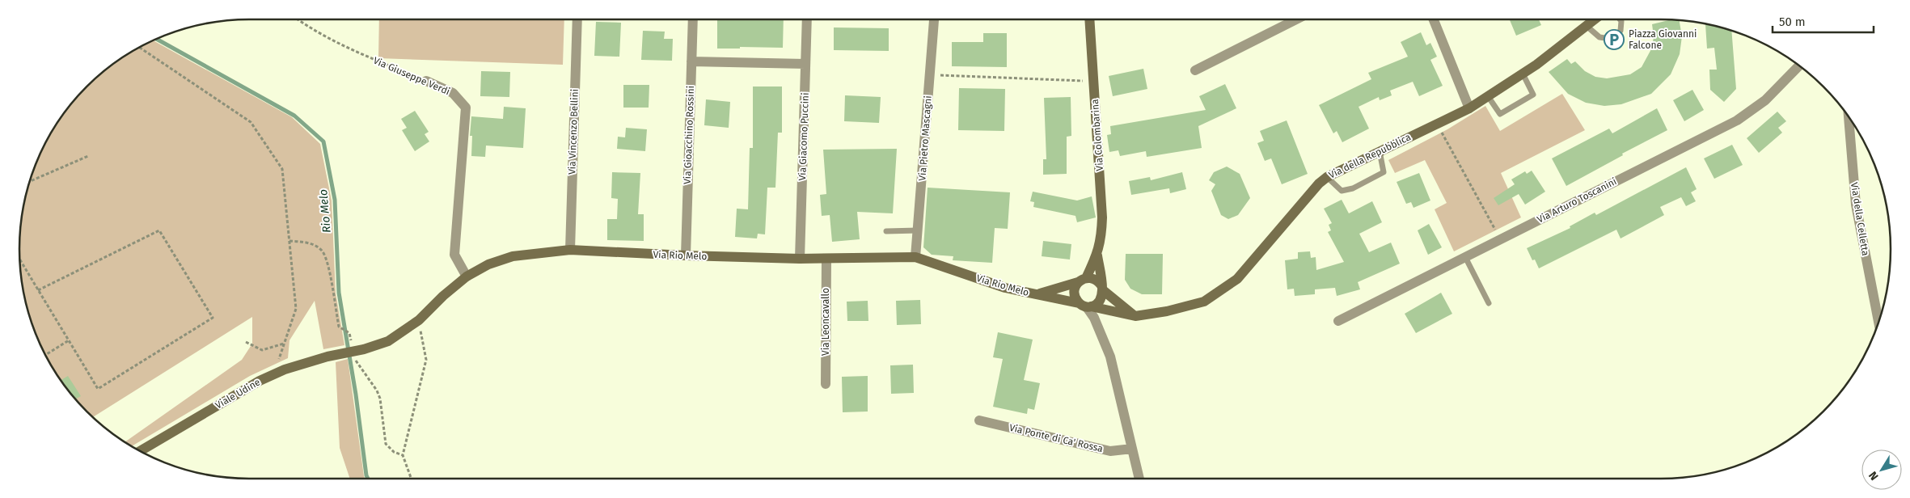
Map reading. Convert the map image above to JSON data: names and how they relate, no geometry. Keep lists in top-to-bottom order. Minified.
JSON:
{"streets":{"street":["Via Giuseppe Verdi","Via Vincenzo Bellini","Via Gioacchino Rossini","Via Colombarina","Via Giacomo Puccini","Via Pietro Mascagni","Via della Repubblica","Via Arturo Toscanini","Via della Celletta","Via Rio Melo","Via Leoncavallo","Viale Udine","Via Ponte di Ca' Rossa"]},"crossings":[["Via Giuseppe Verdi","Via Rio Melo"],["Via Vincenzo Bellini","Via Rio Melo"],["Via Gioacchino Rossini","Via Rio Melo"],["Via Colombarina","Via della Repubblica"],["Via Colombarina","Via Rio Melo"],["Via Giacomo Puccini","Via Rio Melo"],["Via Pietro Mascagni","Via Rio Melo"],["Via della Repubblica","Via Rio Melo"],["Via Rio Melo","Via Leoncavallo"],["Via Rio Melo","Viale Udine"]],"water":["Rio Melo"],"places":{"parking":["Piazza Giovanni Falcone"]},"scale_bar":"50 m","north":"bottom left"}
